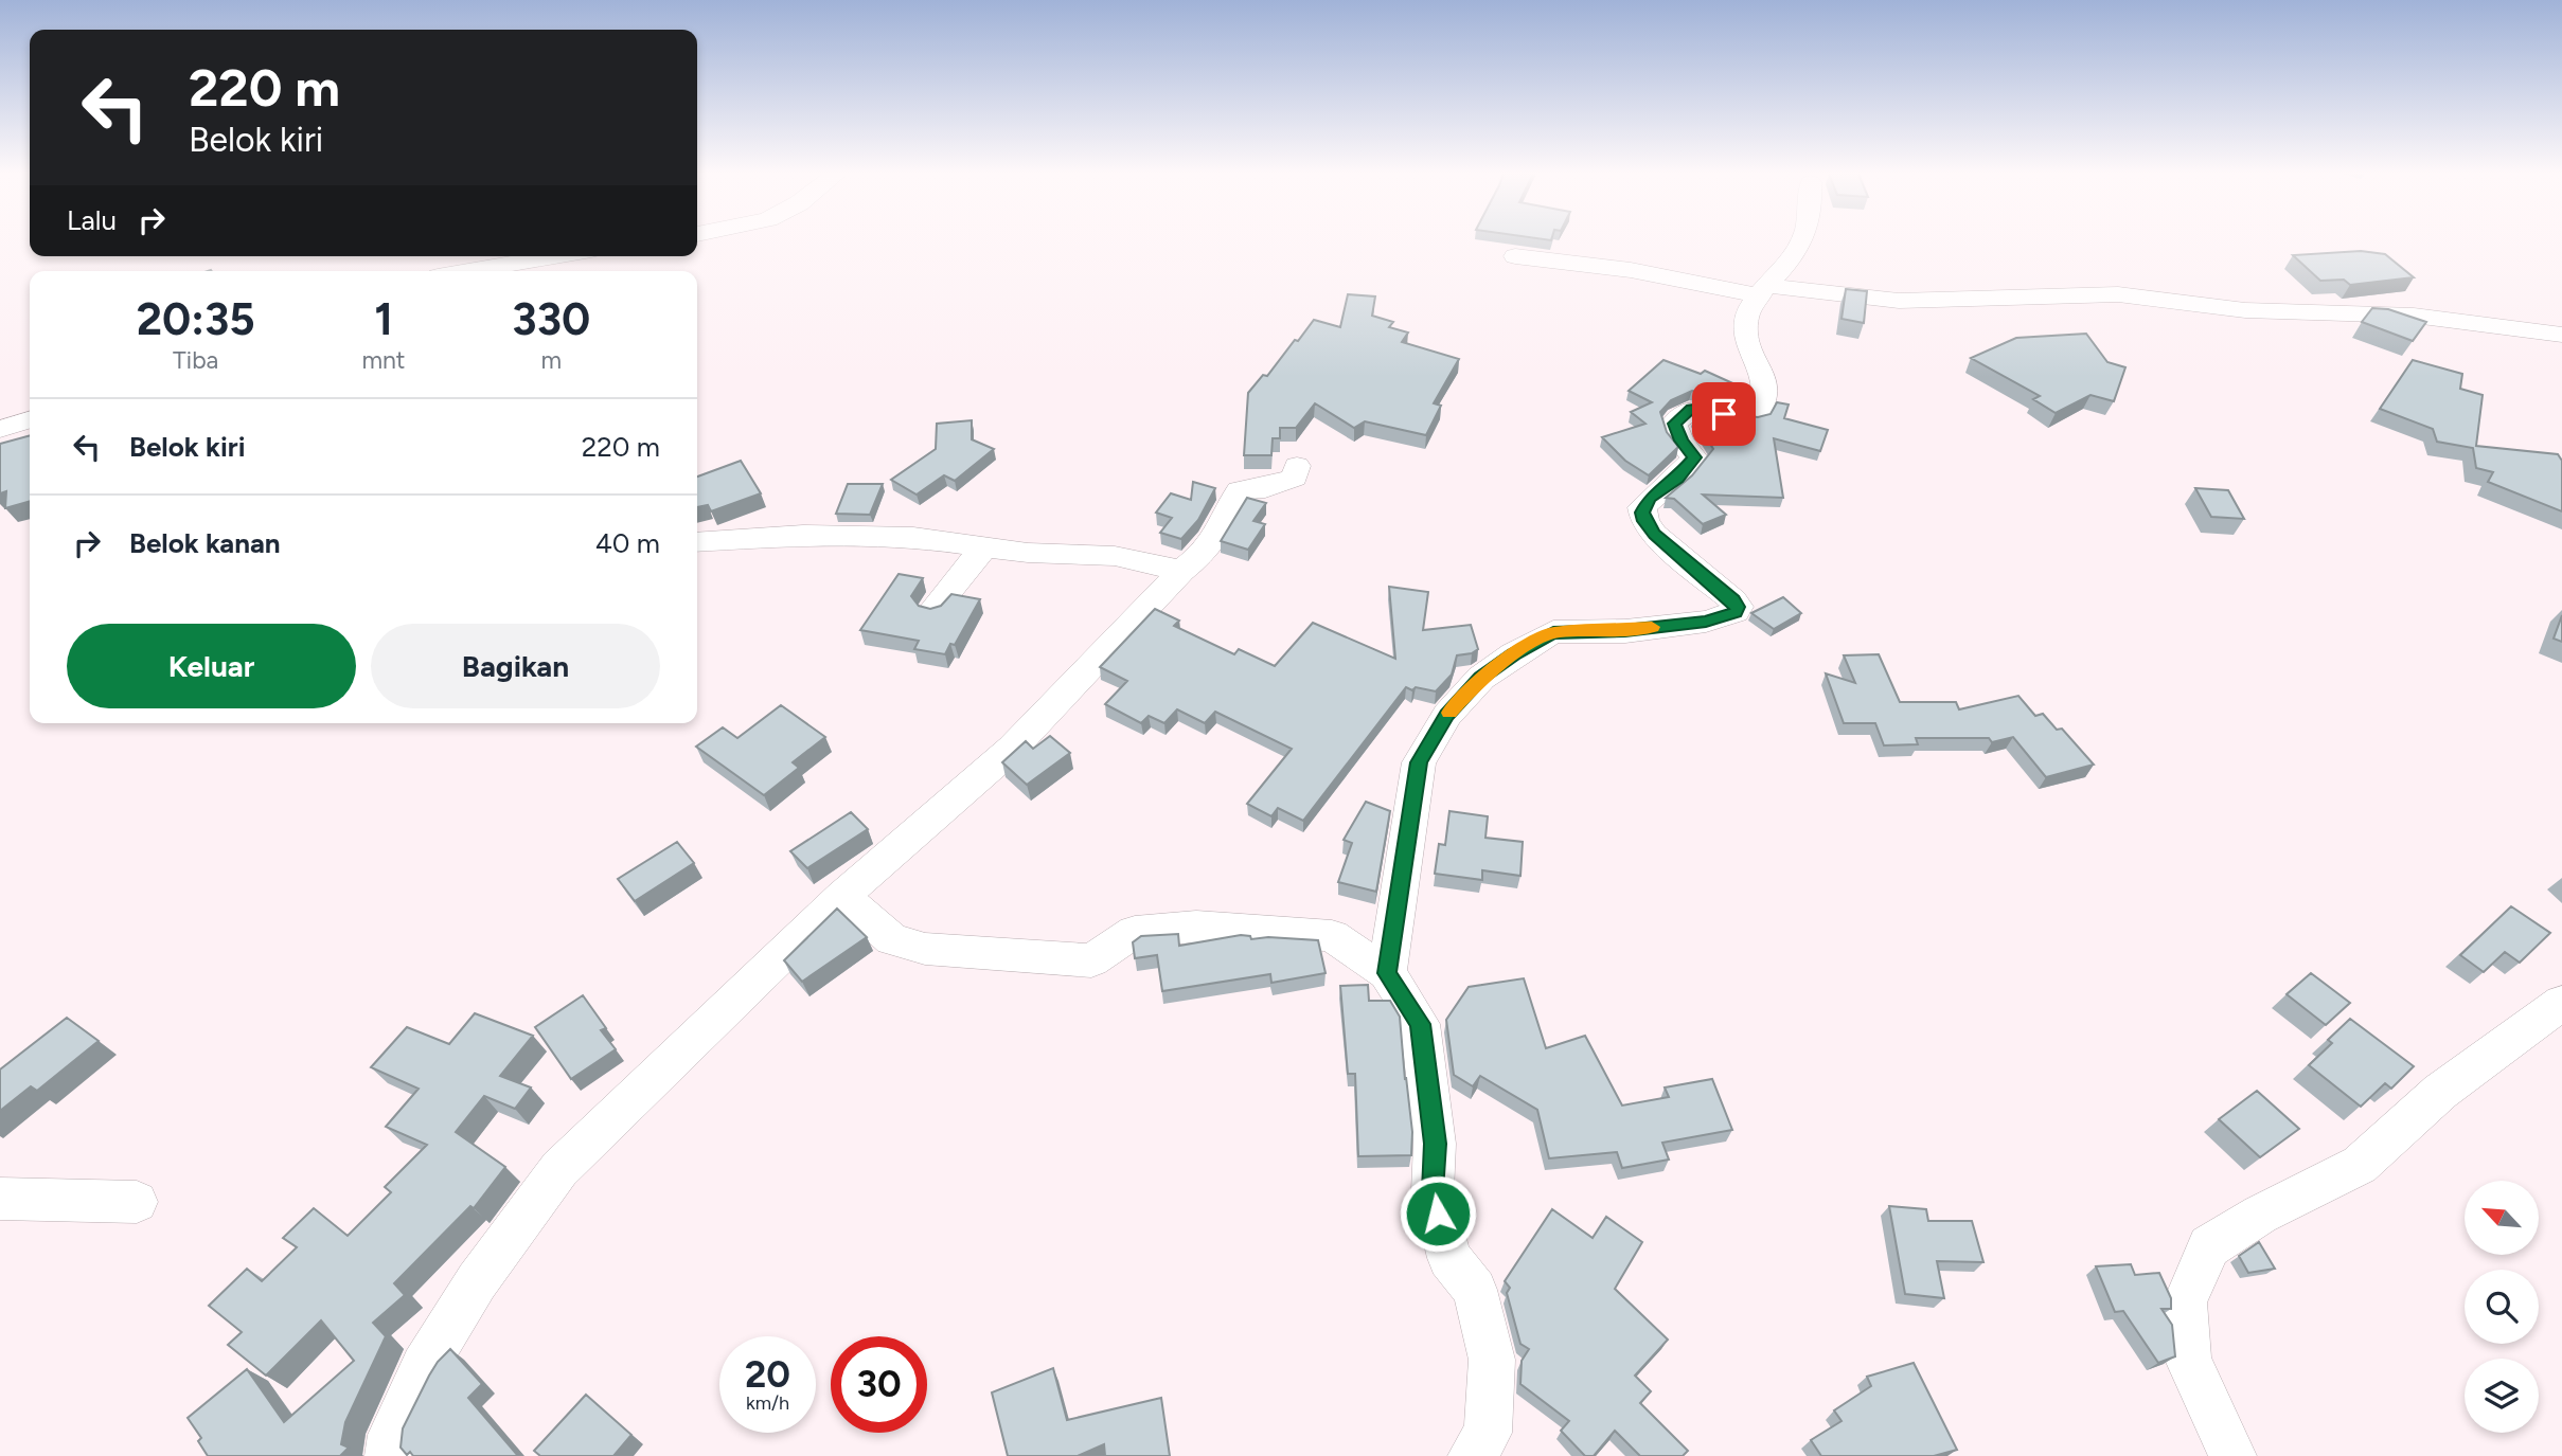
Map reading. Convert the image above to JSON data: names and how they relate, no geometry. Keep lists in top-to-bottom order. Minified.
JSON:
{"north":"top left","page":{"turn":["220 m","Belok kiri"],"then":"Lalu","eta":["20:35","Tiba","1","mnt","330","m"],"list":[{"name":"Belok kiri","value":"220 m"},{"name":"Belok kanan","value":"40 m"}],"buttons":["Keluar","Bagikan"],"speed":"20 km/h","limit":"30"}}
